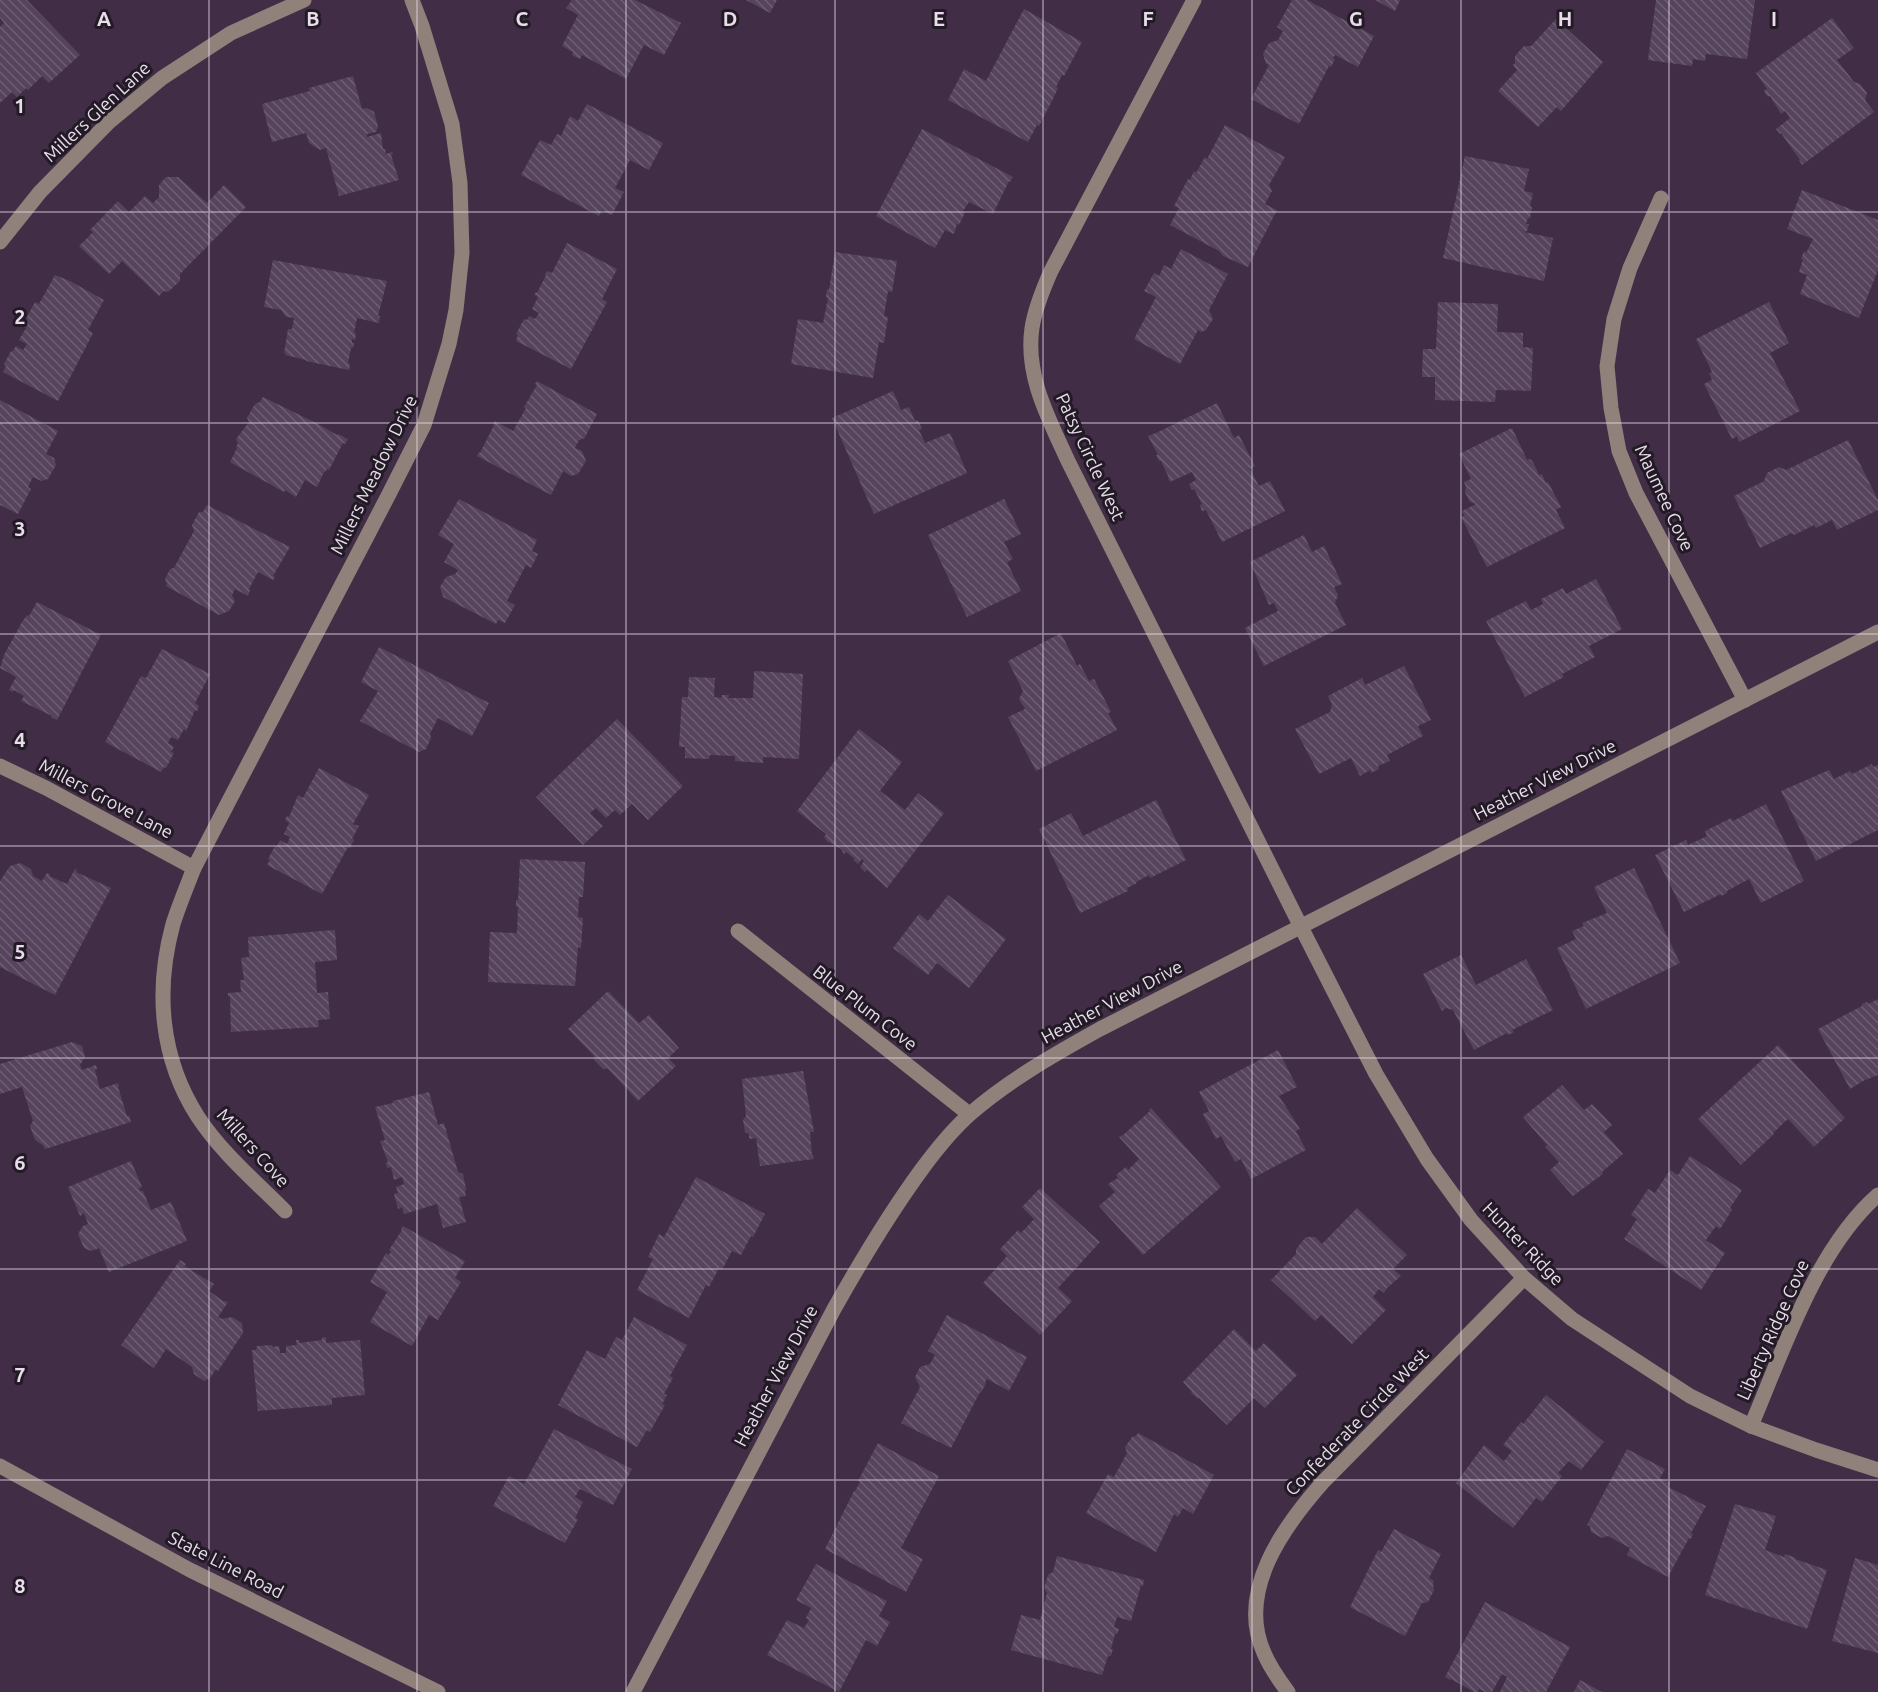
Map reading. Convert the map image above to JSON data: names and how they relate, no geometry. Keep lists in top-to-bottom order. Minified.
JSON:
{"streets":{"street":["Millers Glen Lane","Patsy Circle West","Millers Meadow Drive","Maumee Cove","Heather View Drive","Millers Grove Lane","Blue Plum Cove","Millers Cove","Hunter Ridge","Liberty Ridge Cove","Confederate Circle West","State Line Road"]},"crossings":[["Patsy Circle West","Heather View Drive"],["Patsy Circle West","Hunter Ridge"],["Millers Meadow Drive","Millers Grove Lane"],["Millers Meadow Drive","Millers Cove"],["Maumee Cove","Heather View Drive"],["Heather View Drive","Blue Plum Cove"],["Heather View Drive","Hunter Ridge"],["Millers Grove Lane","Millers Cove"],["Hunter Ridge","Liberty Ridge Cove"],["Hunter Ridge","Confederate Circle West"]],"grid":{"columns":["A","B","C","D","E","F","G","H","I"],"rows":["1","2","3","4","5","6","7","8"]}}
